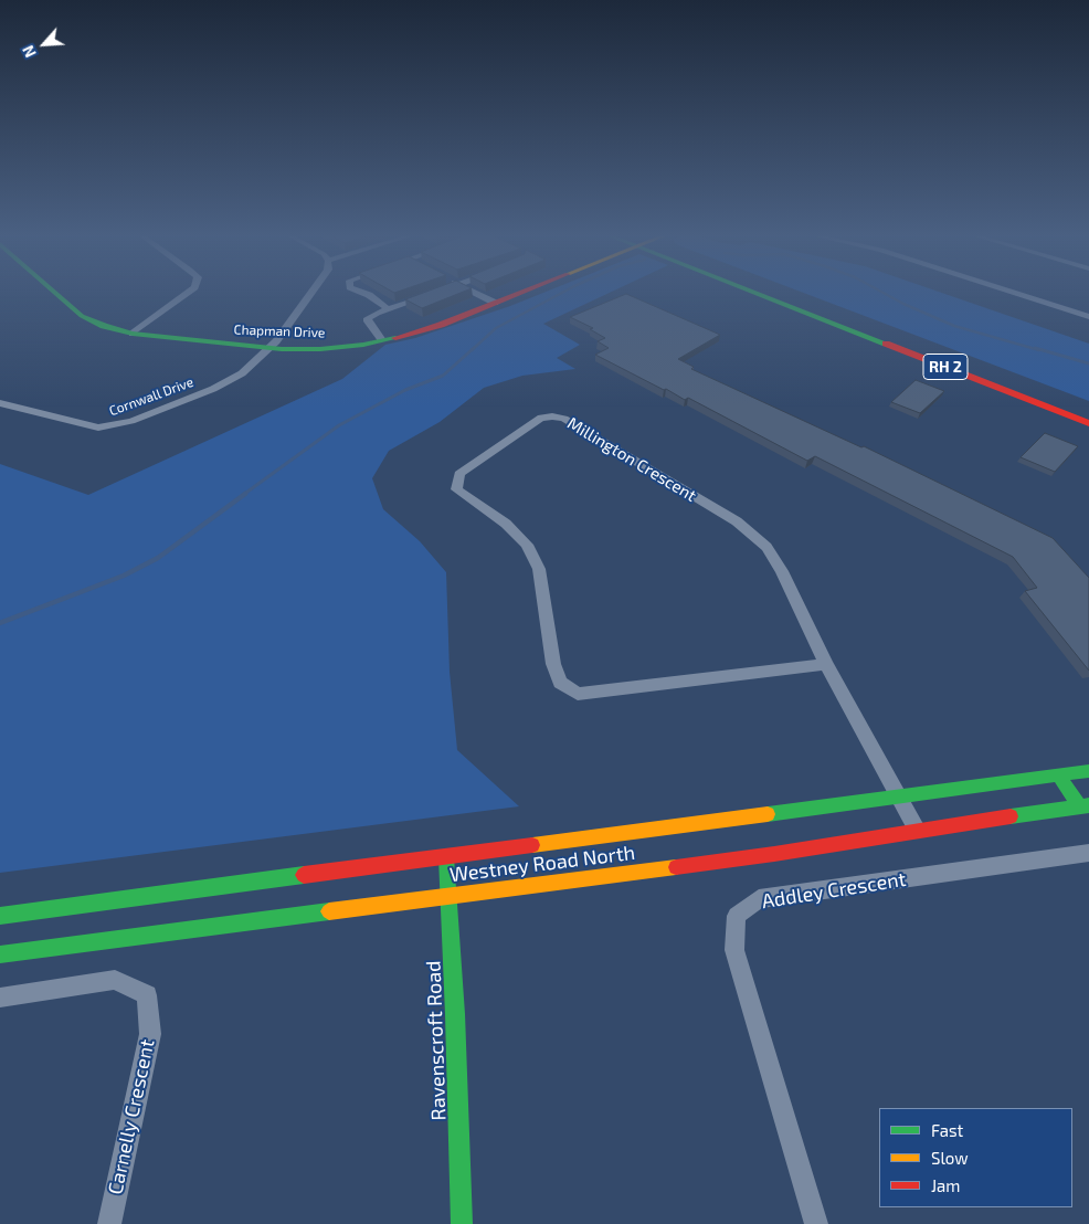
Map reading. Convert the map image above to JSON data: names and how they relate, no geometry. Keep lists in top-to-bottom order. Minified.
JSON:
{"streets":{"main road":["Chapman Drive","RH 2","Westney Road North","Ravenscroft Road"],"street":["Cornwall Drive","Millington Crescent","Addley Crescent","Carnelly Crescent"]},"crossings":[["Chapman Drive","Cornwall Drive"],["Millington Crescent","Westney Road North"],["Westney Road North","Ravenscroft Road"]],"legend":["Fast","Slow","Jam"],"north":"bottom left"}
